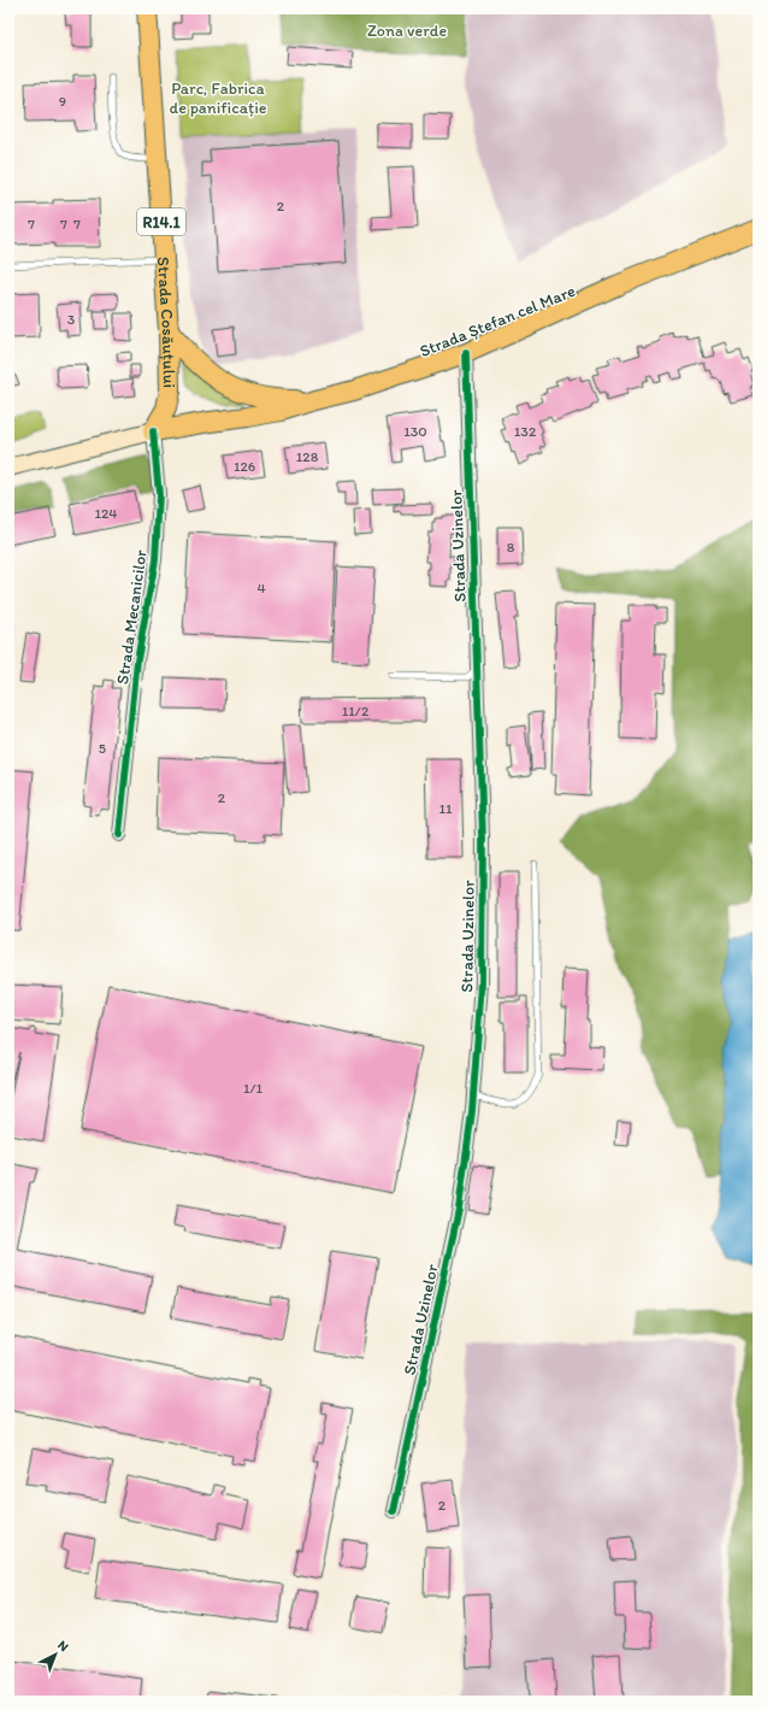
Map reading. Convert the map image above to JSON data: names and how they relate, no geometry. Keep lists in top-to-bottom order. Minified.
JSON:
{"streets":{"main road":["R14.1","Strada Ștefan cel Mare","Strada Cosăuțului"],"street":["Strada Uzinelor","Strada Mecanicilor"]},"crossings":[["Strada Ștefan cel Mare","Strada Cosăuțului"],["Strada Ștefan cel Mare","Strada Uzinelor"],["Strada Ștefan cel Mare","Strada Mecanicilor"],["Strada Cosăuțului","Strada Mecanicilor"]],"parks":["Zona verde","Parc, Fabrica de panificație"],"house_numbers":["9","2","7","7","7","3","130","132","128","126","124","8","4","11/2","5","2","11","1/1","2"],"north":"top right"}
